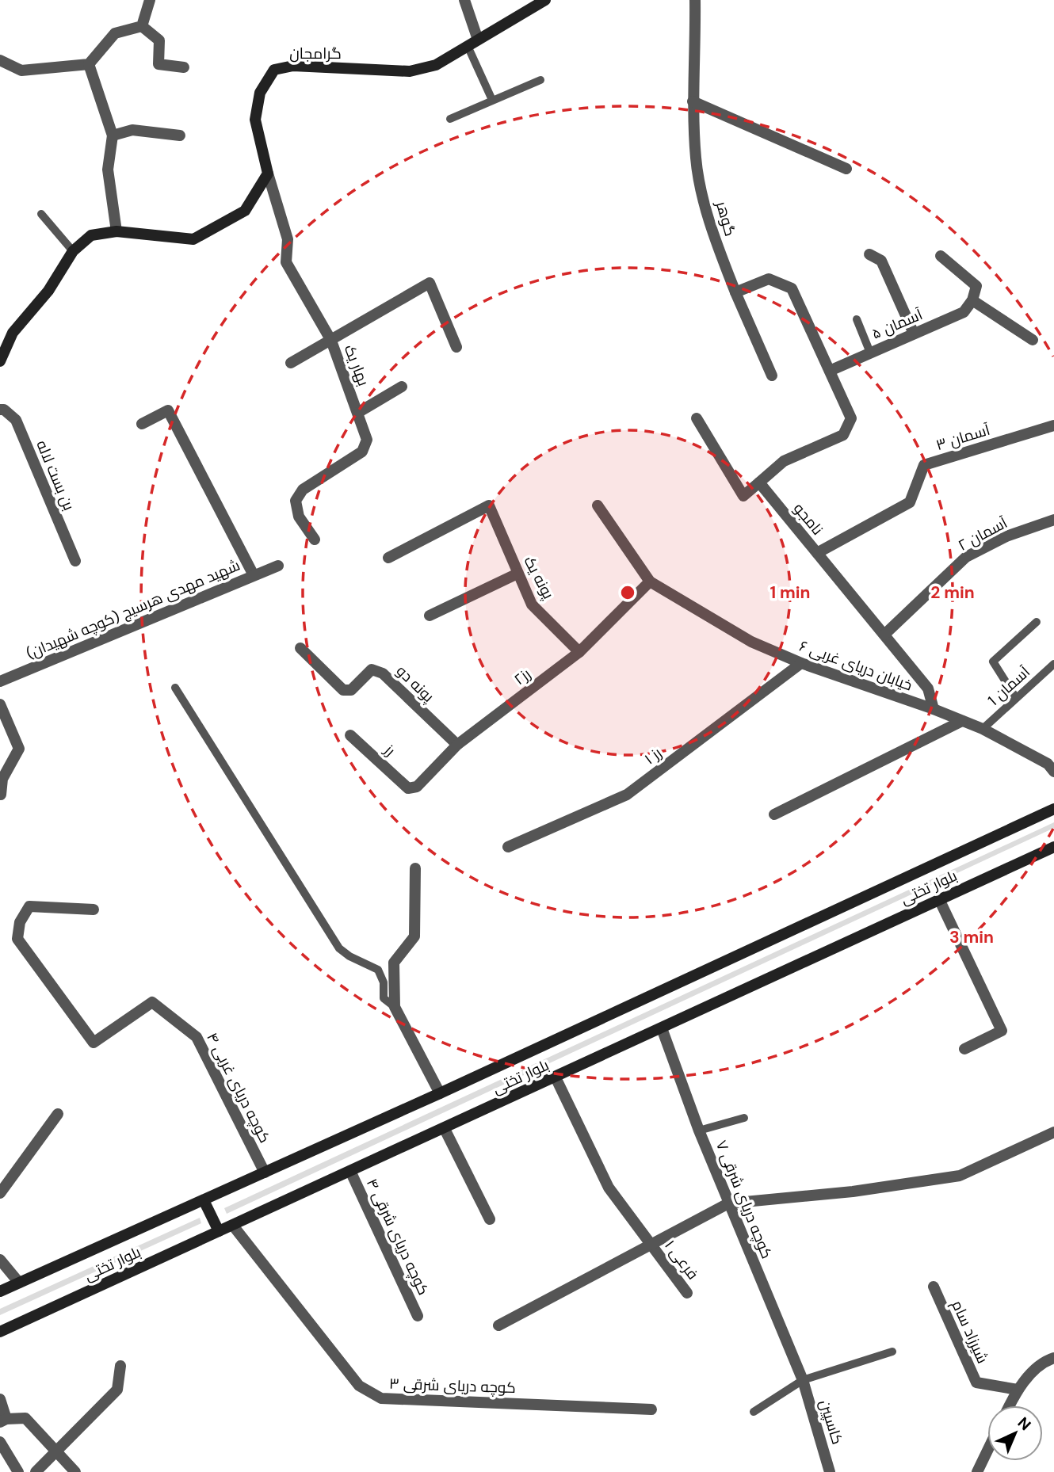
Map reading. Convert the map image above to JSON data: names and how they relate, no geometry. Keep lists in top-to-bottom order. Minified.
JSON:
{"streets":{"main road":["گرامجان","بلوار تختی"],"street":["گوهر","آسمان ۵","بهار یک","آسمان ۳","بن بست لاله","نامجو","آسمان ۲","پونه یک","شهید مهدی هرسیج (کوچه شهیدان)","خیابان دریای غربی ۶","رز۲","پونه دو","رز","رز ۱","کوچه دریای غربی ۴","کوچه دریای شرقی ۷","کوچه دریای شرقی ۴","فرعی ۱","شیرزاد سام","کوچه دریای شرقی ۳","کاسپين"],"lane":["آسمان 1"]},"crossings":[["گرامجان","بهار یک"],["آسمان ۳","نامجو"],["نامجو","آسمان ۲"],["نامجو","خیابان دریای غربی ۶"],["پونه یک","رز۲"],["خیابان دریای غربی ۶","رز۲"],["خیابان دریای غربی ۶","آسمان 1"],["خیابان دریای غربی ۶","رز ۱"],["رز۲","پونه دو"],["رز۲","رز"],["بلوار تختی","کوچه دریای غربی ۴"],["بلوار تختی","کوچه دریای شرقی ۷"],["بلوار تختی","کوچه دریای شرقی ۴"],["بلوار تختی","فرعی ۱"],["بلوار تختی","کوچه دریای شرقی ۳"],["کوچه دریای شرقی ۷","کاسپين"]],"north":"top right","rings":["1 min","2 min","3 min"]}
